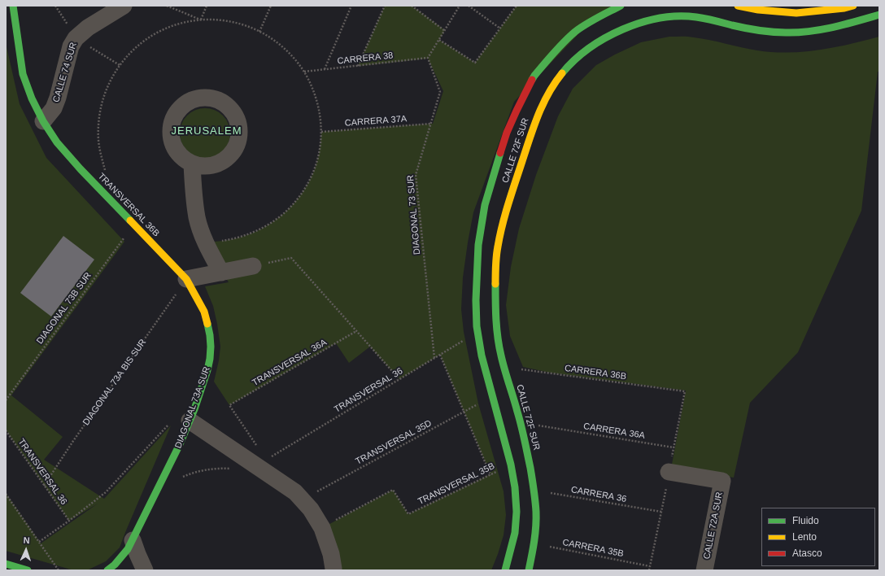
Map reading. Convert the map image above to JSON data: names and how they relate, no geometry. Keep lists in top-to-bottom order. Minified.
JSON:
{"streets":{"street":["CALLE 74 SUR","CALLE 72F SUR","TRANSVERSAL 36B","DIAGONAL 73A SUR","CALLE 72A SUR"],"path":["CARRERA 38","CARRERA 37A","DIAGONAL 73 SUR","DIAGONAL 73B SUR","TRANSVERSAL 36A","CARRERA 36B","DIAGONAL 73A BIS SUR","TRANSVERSAL 36","CARRERA 36A","TRANSVERSAL 35D","TRANSVERSAL 35B","CARRERA 36","CARRERA 35B"]},"crossings":[["CARRERA 38","DIAGONAL 73 SUR"],["CALLE 74 SUR","TRANSVERSAL 36B"],["CARRERA 37A","DIAGONAL 73 SUR"],["CALLE 72F SUR","CARRERA 36B"],["CALLE 72F SUR","TRANSVERSAL 36"],["CALLE 72F SUR","TRANSVERSAL 35D"],["CALLE 72F SUR","TRANSVERSAL 35B"],["CALLE 72F SUR","CARRERA 36"],["CALLE 72F SUR","CARRERA 35B"],["TRANSVERSAL 36B","DIAGONAL 73B SUR"],["TRANSVERSAL 36B","DIAGONAL 73A BIS SUR"],["TRANSVERSAL 36B","DIAGONAL 73A SUR"],["DIAGONAL 73 SUR","TRANSVERSAL 36"],["DIAGONAL 73A BIS SUR","TRANSVERSAL 36"],["DIAGONAL 73A BIS SUR","DIAGONAL 73A SUR"]],"districts":["JERUSALEM"],"legend":["Fluido","Lento","Atasco"],"north":"top"}
